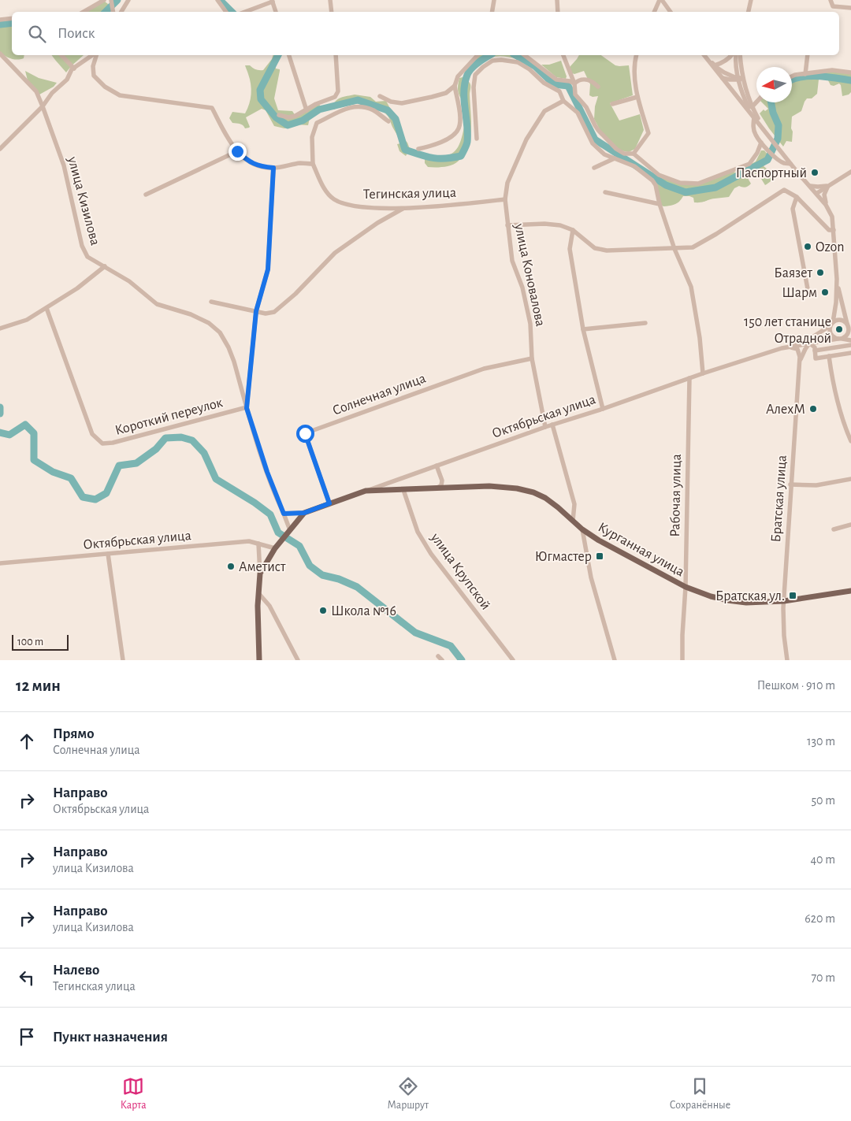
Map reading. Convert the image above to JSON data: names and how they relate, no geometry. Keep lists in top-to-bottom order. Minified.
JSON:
{"streets":{"main road":["Октябрьская улица","Курганная улица"],"street":["Тегинская улица","улица Кизилова","улица Коновалова","Солнечная улица","Короткий переулок","Рабочая улица","Братская улица","улица Крупской"]},"crossings":[["Тегинская улица","улица Коновалова"],["улица Кизилова","Короткий переулок"],["улица Коновалова","Солнечная улица"],["улица Коновалова","Октябрьская улица"],["Солнечная улица","Октябрьская улица"],["Октябрьская улица","Рабочая улица"],["Октябрьская улица","Курганная улица"],["Октябрьская улица","улица Крупской"],["Рабочая улица","Курганная улица"],["Братская улица","Курганная улица"],["Курганная улица","улица Крупской"]],"places":{"other":["Паспортный","Ozon","Баязет","Шарм","150 лет станице Отрадной","АлехМ","Аметист","Школа №16"],"transit":["Югмастер","Братская ул."]},"scale_bar":"100 m","north":"left","page":{"search":"Поиск","scale":"100 m","heading":["12 мин","Пешком · 910 m"],"list":[["Прямо","Солнечная улица","130 m"],["Направо","Октябрьская улица","50 m"],["Направо","улица Кизилова","40 m"],["Направо","улица Кизилова","620 m"],["Налево","Тегинская улица","70 m"],"Пункт назначения"],"nav":["Карта","Маршрут","Сохранённые"]}}
